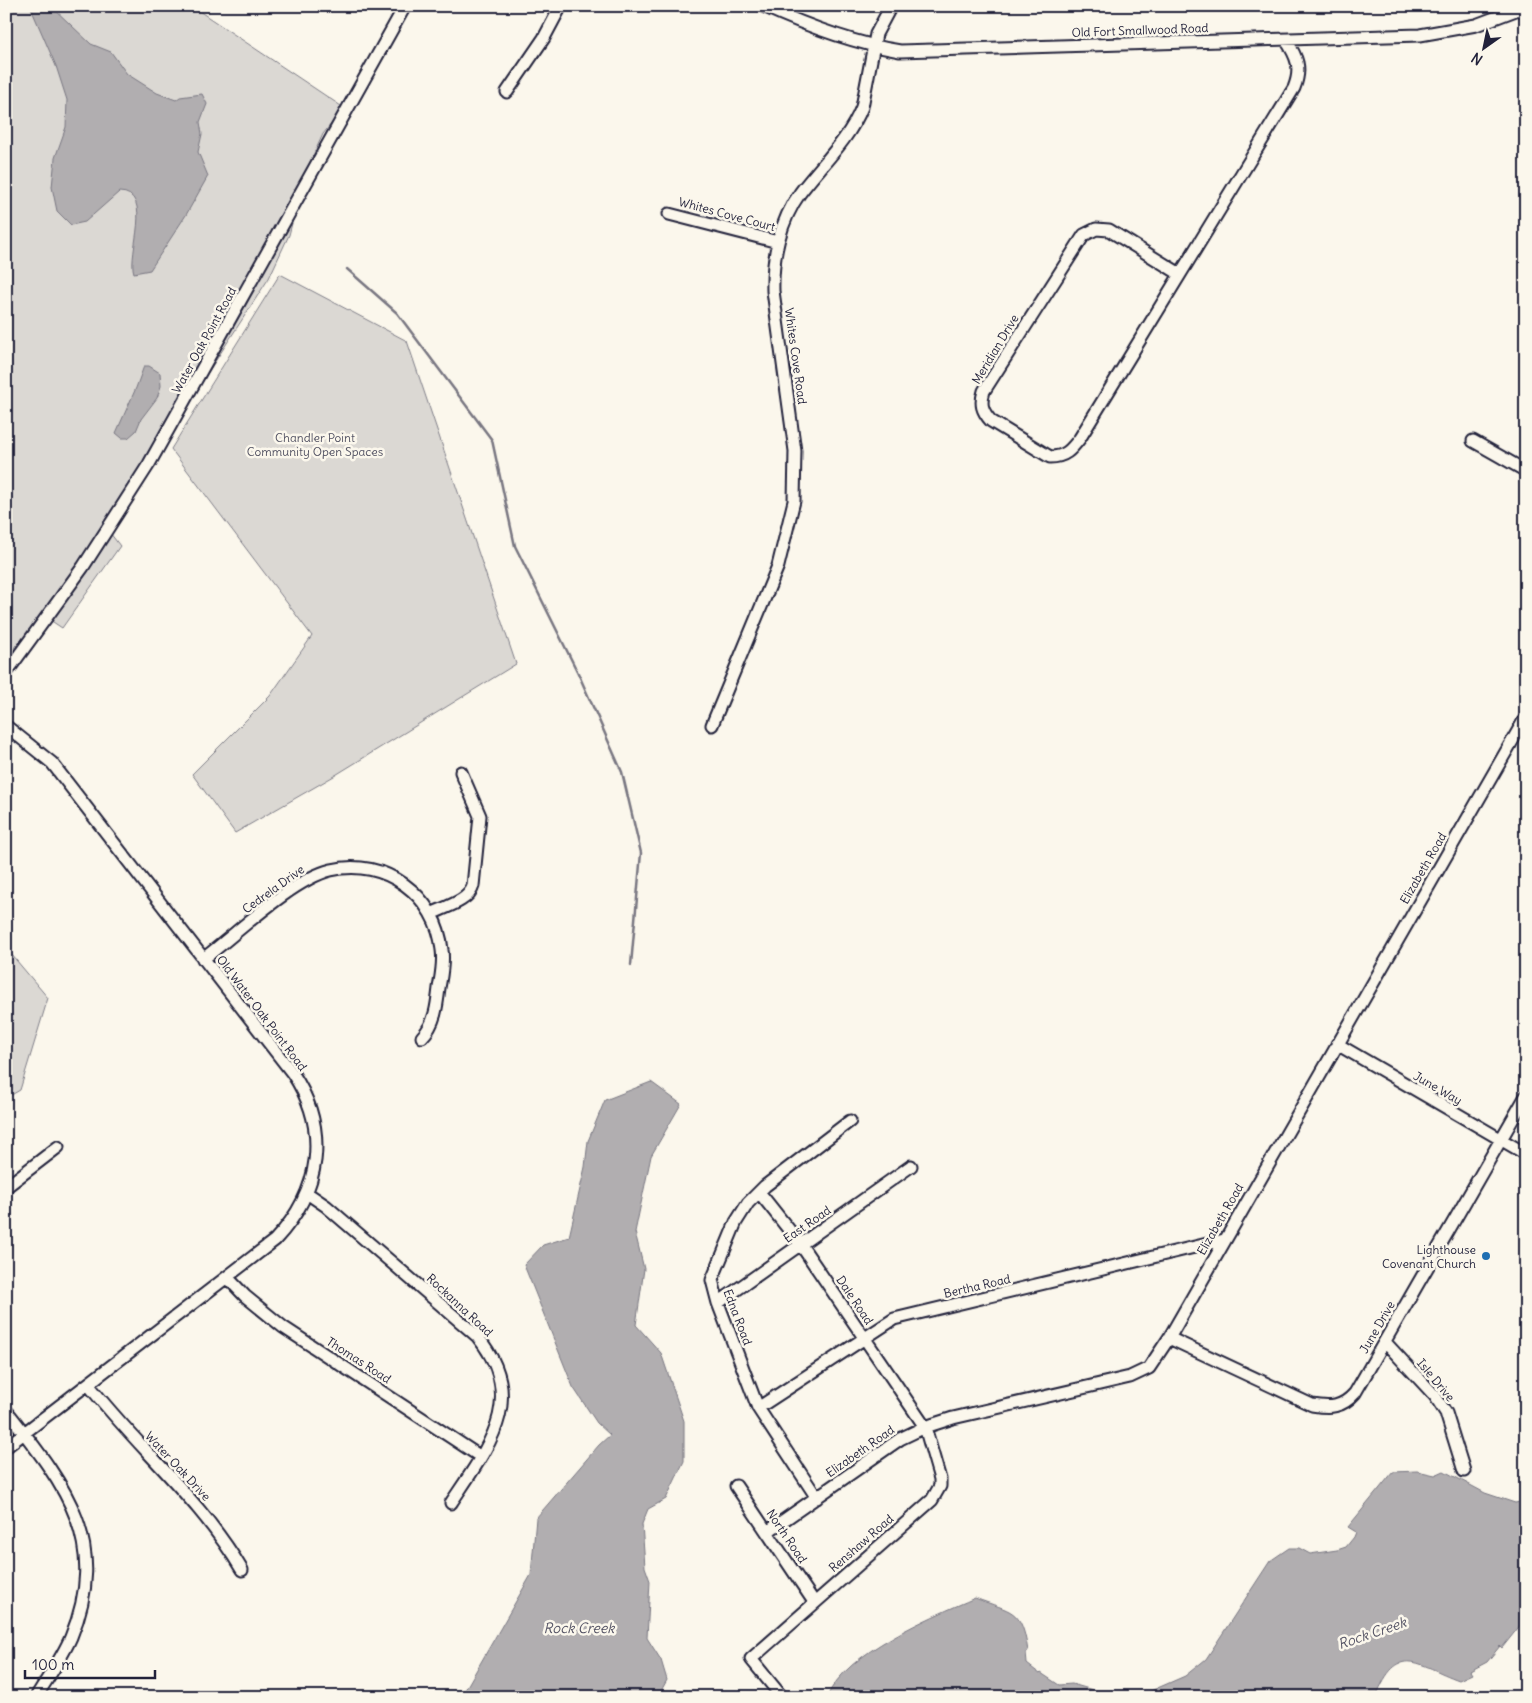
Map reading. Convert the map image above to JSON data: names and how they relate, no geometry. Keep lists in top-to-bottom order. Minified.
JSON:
{"streets":{"street":["Old Fort Smallwood Road","Whites Cove Court","Water Oak Point Road","Meridian Drive","Whites Cove Road","Elizabeth Road","Cedrela Drive","Old Water Oak Point Road","June Way","East Road","Bertha Road","Dale Road","Rockanna Road","Edna Road","June Drive","Thomas Road","Isle Drive","Water Oak Drive","North Road","Renshaw Road"]},"crossings":[["Old Fort Smallwood Road","Meridian Drive"],["Old Fort Smallwood Road","Whites Cove Road"],["Whites Cove Court","Whites Cove Road"],["Elizabeth Road","June Way"],["Elizabeth Road","Bertha Road"],["Elizabeth Road","Dale Road"],["Elizabeth Road","Edna Road"],["Elizabeth Road","June Drive"],["Elizabeth Road","North Road"],["Elizabeth Road","Renshaw Road"],["Cedrela Drive","Old Water Oak Point Road"],["Old Water Oak Point Road","Rockanna Road"],["Old Water Oak Point Road","Thomas Road"],["Old Water Oak Point Road","Water Oak Drive"],["June Way","June Drive"],["East Road","Dale Road"],["East Road","Edna Road"],["Bertha Road","Dale Road"],["Bertha Road","Edna Road"],["Dale Road","Edna Road"],["Dale Road","Renshaw Road"],["Rockanna Road","Thomas Road"],["June Drive","Isle Drive"],["North Road","Renshaw Road"]],"water":["Rock Creek"],"parks":["Chandler Point Community Open Spaces"],"places":["Lighthouse Covenant Church"],"scale_bar":"100 m","north":"bottom left"}
